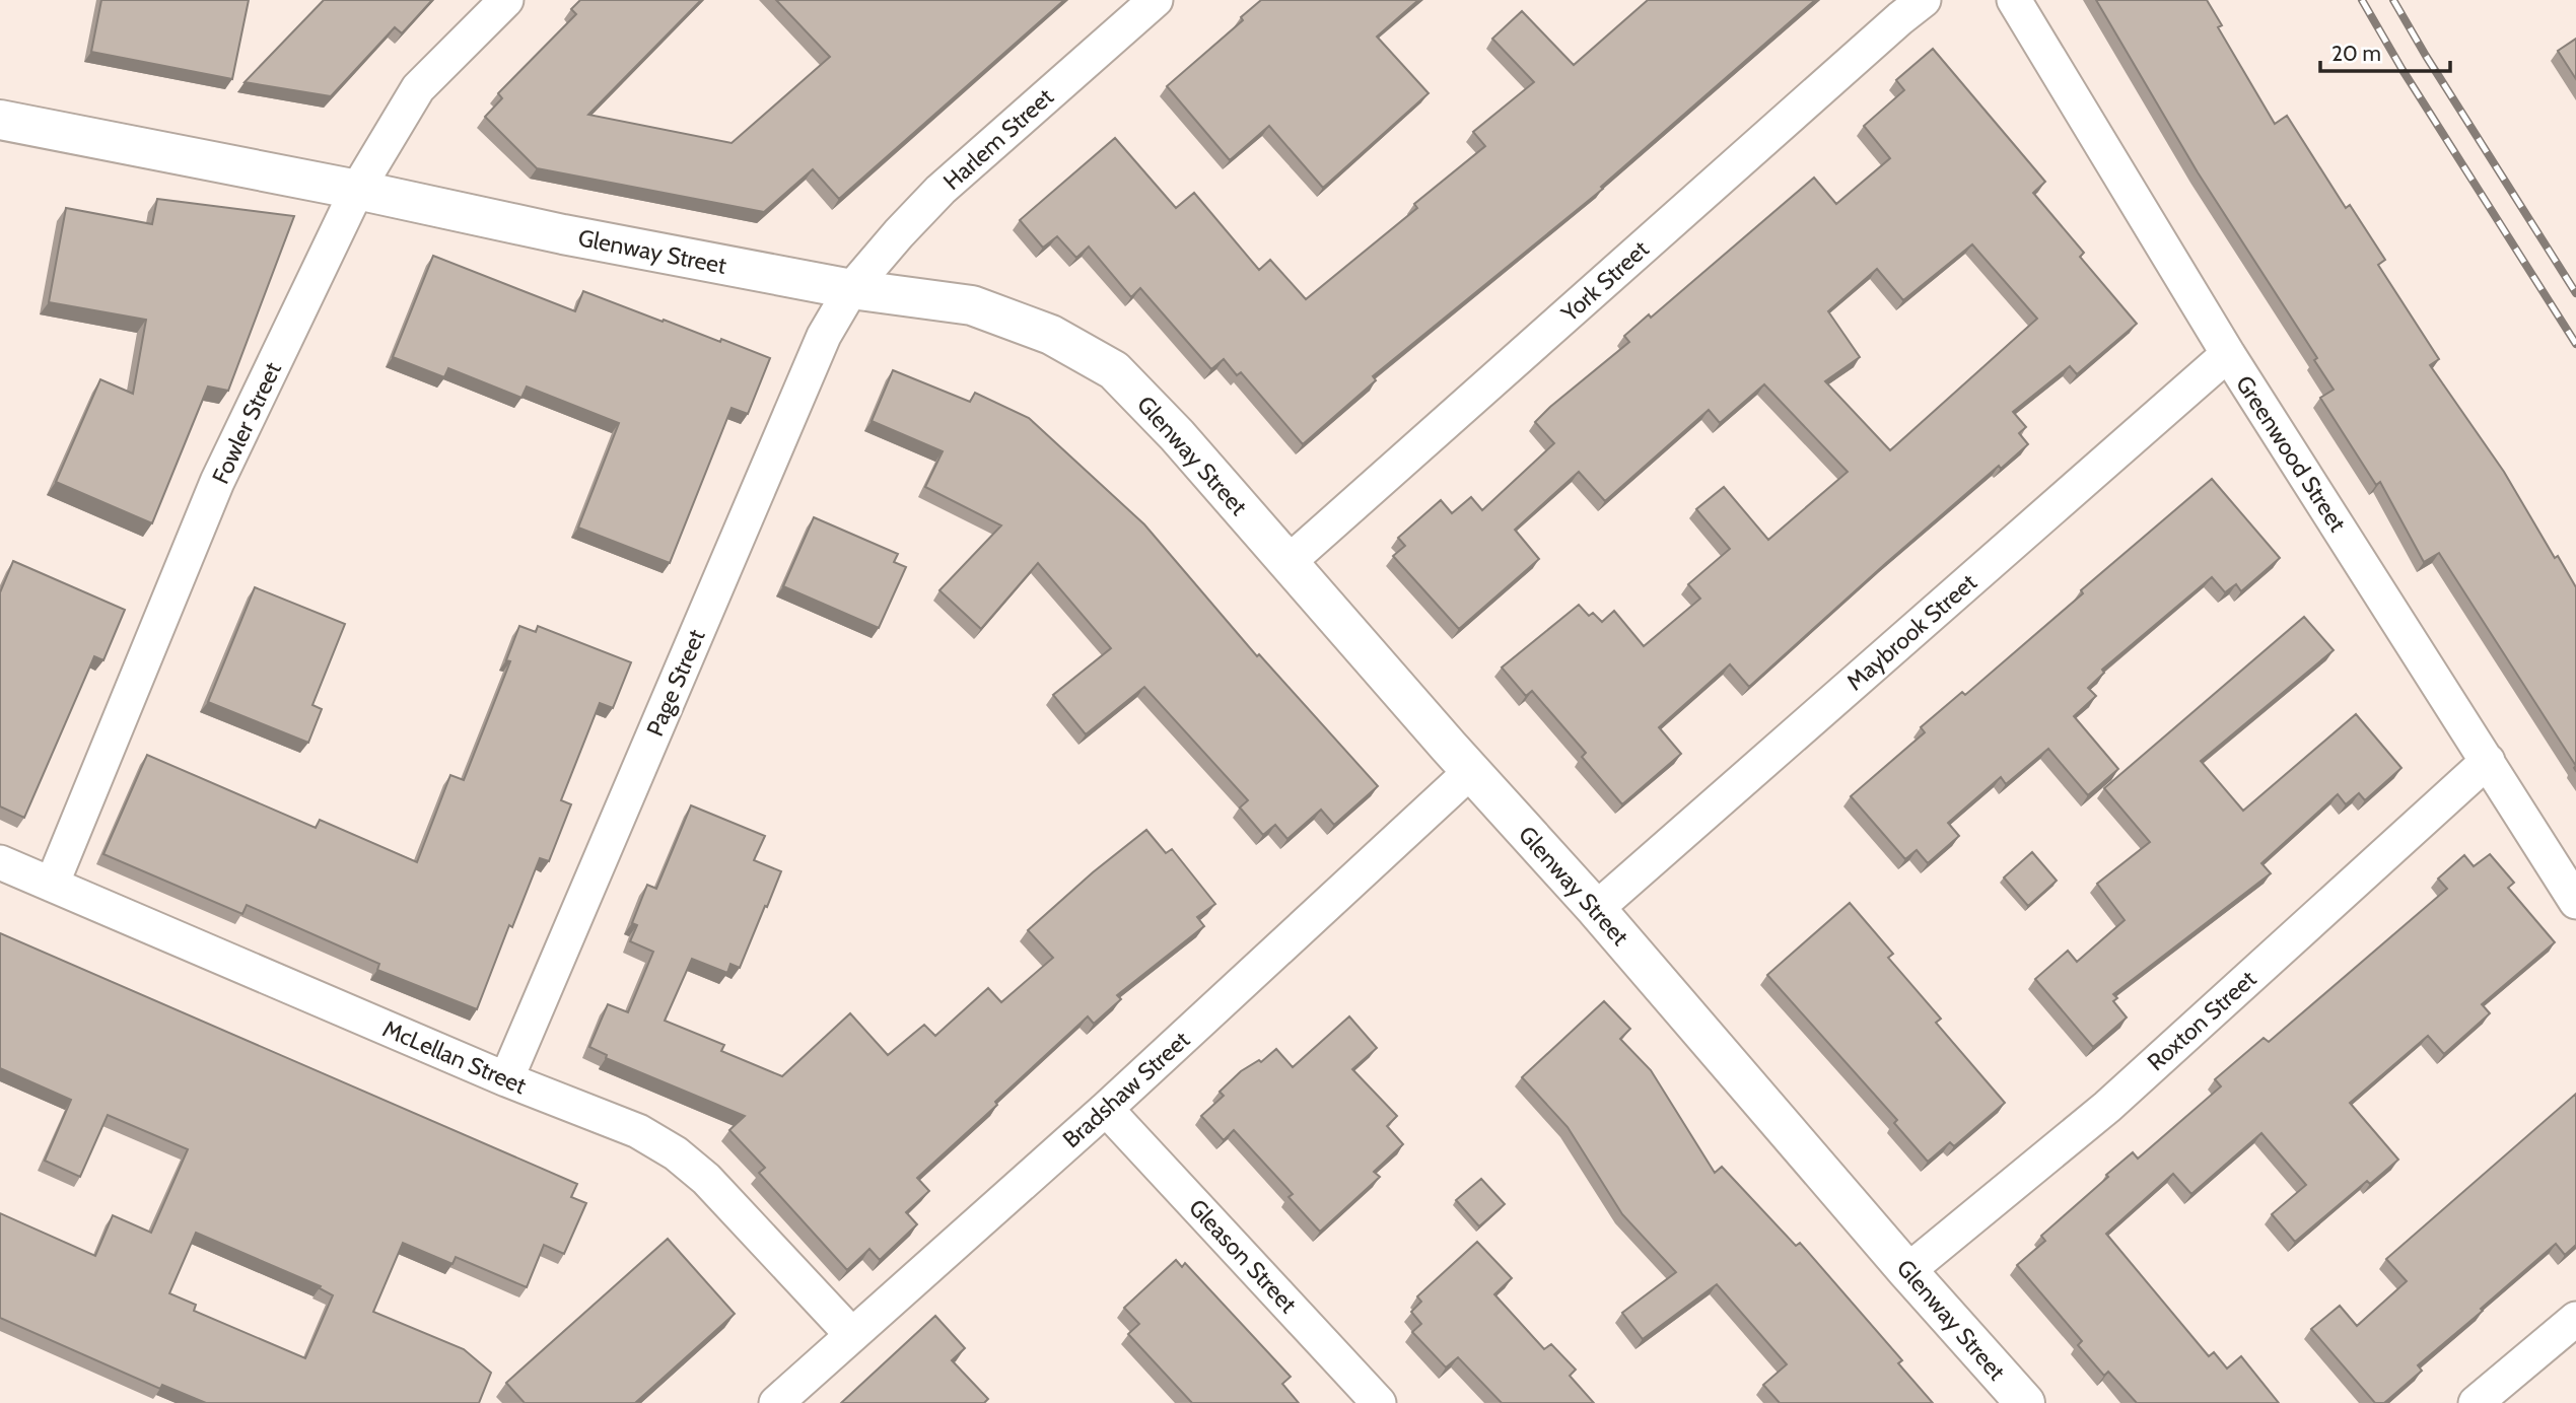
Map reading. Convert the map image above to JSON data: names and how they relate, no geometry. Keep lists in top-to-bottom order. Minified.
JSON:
{"streets":{"street":["Harlem Street","Glenway Street","York Street","Fowler Street","Greenwood Street","Maybrook Street","Page Street","Roxton Street","McLellan Street","Bradshaw Street","Gleason Street"]},"crossings":[["Harlem Street","Glenway Street"],["Harlem Street","Page Street"],["Glenway Street","York Street"],["Glenway Street","Fowler Street"],["Glenway Street","Maybrook Street"],["Glenway Street","Page Street"],["Glenway Street","Roxton Street"],["Glenway Street","Bradshaw Street"],["Fowler Street","McLellan Street"],["Greenwood Street","Maybrook Street"],["Greenwood Street","Roxton Street"],["Page Street","McLellan Street"],["McLellan Street","Bradshaw Street"],["Bradshaw Street","Gleason Street"]],"scale_bar":"20 m"}
